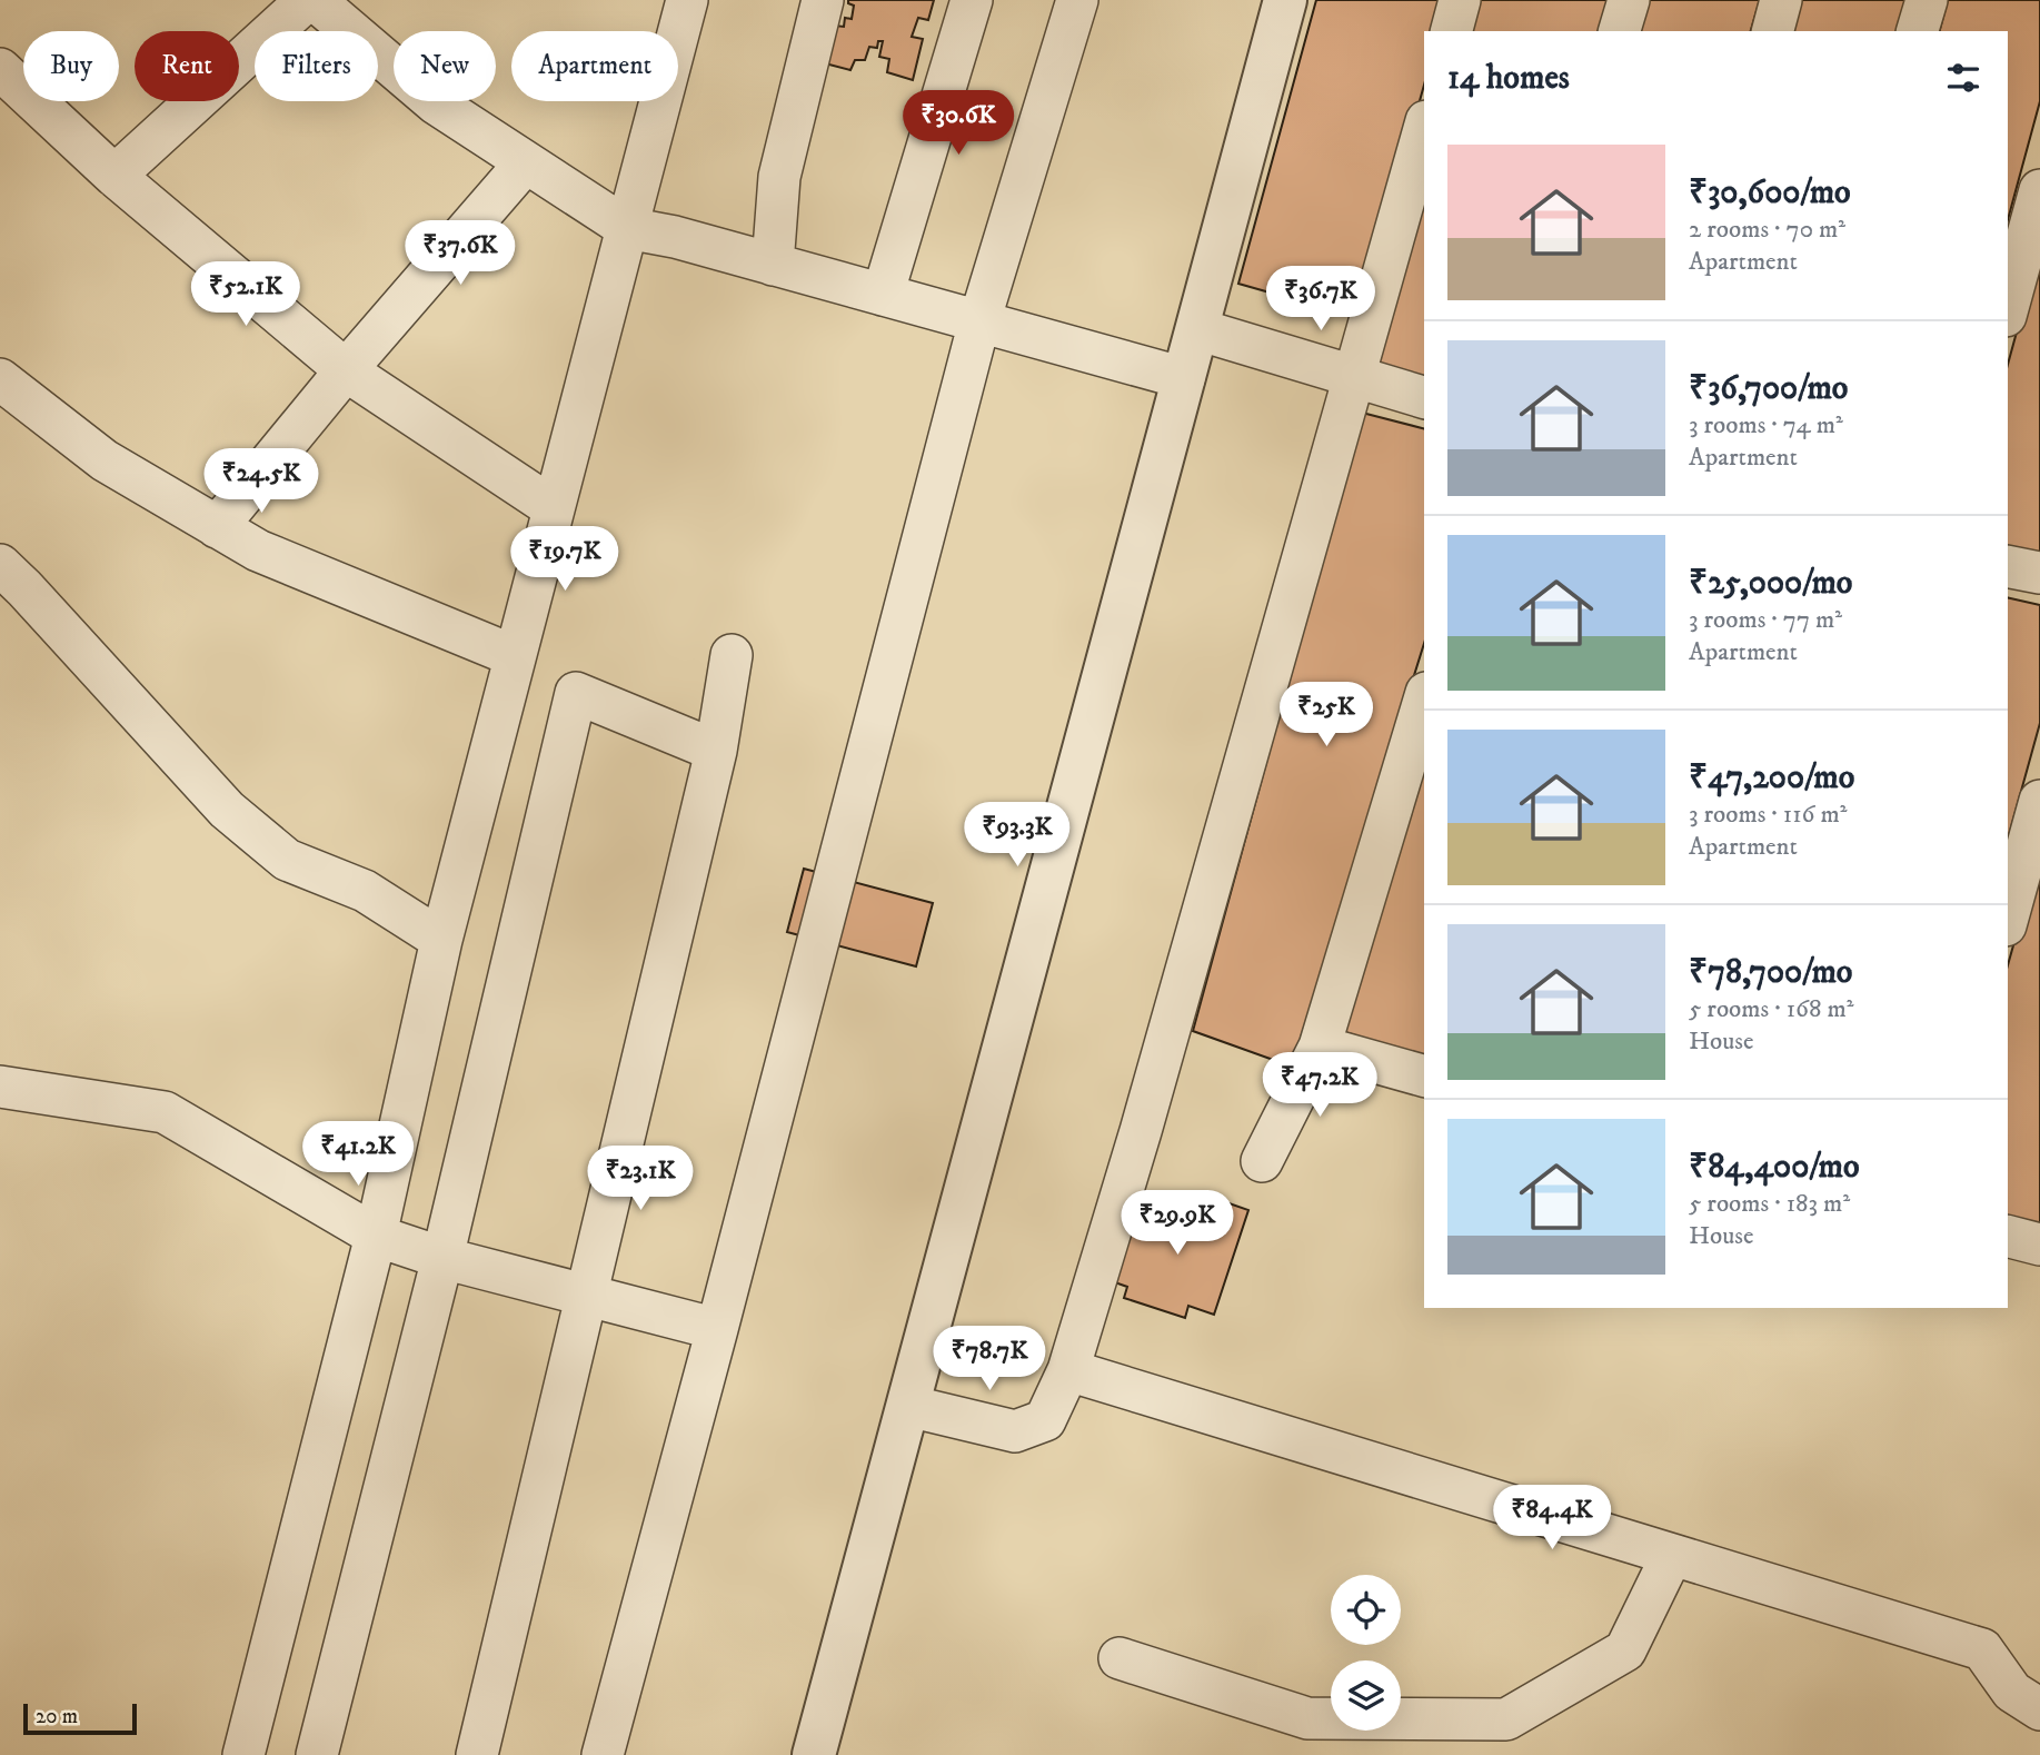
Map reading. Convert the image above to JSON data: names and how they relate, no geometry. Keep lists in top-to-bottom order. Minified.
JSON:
{"scale_bar":"20 m","page":{"chip":["Buy","Rent","Filters","New","Apartment"],"heading":"14 homes","price":["₹30.6K","₹37.6K","₹52.1K","₹36.7K","₹24.5K","₹19.7K","₹25K","₹93.3K","₹47.2K","₹41.2K","₹23.1K","₹29.9K","₹78.7K","₹84.4K"],"list":[{"name":"₹30,600/mo","note":"2 rooms · 70 m² · Apartment"},{"name":"₹36,700/mo","note":"3 rooms · 74 m² · Apartment"},{"name":"₹25,000/mo","note":"3 rooms · 77 m² · Apartment"},{"name":"₹47,200/mo","note":"3 rooms · 116 m² · Apartment"},{"name":"₹78,700/mo","note":"5 rooms · 168 m² · House"},{"name":"₹84,400/mo","note":"5 rooms · 183 m² · House"}],"scale":"20 m"}}
